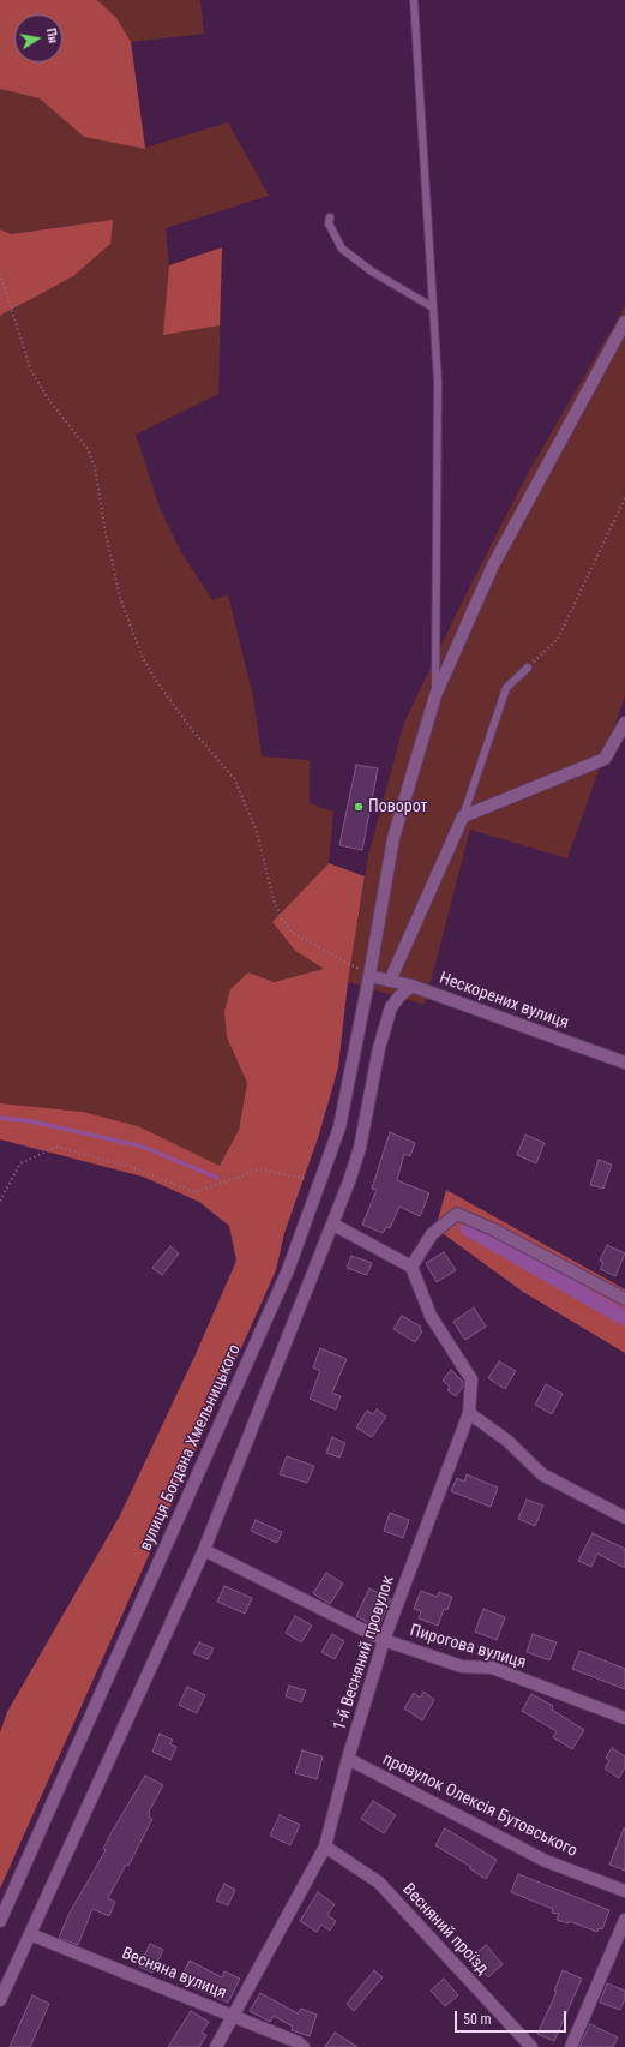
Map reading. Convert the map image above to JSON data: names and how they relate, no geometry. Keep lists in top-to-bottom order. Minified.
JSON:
{"streets":{"street":["Нескорених вулиця","вулиця Богдана Хмельницького","Пирогова вулиця","1-й Весняний провулок","провулок Олексія Бутовського","Весняний проїзд","Весняна вулиця"]},"crossings":[["Нескорених вулиця","вулиця Богдана Хмельницького"],["Пирогова вулиця","1-й Весняний провулок"],["1-й Весняний провулок","провулок Олексія Бутовського"],["1-й Весняний провулок","Весняний проїзд"],["1-й Весняний провулок","Весняна вулиця"]],"places":["Поворот"],"scale_bar":"50 m","north":"right"}
